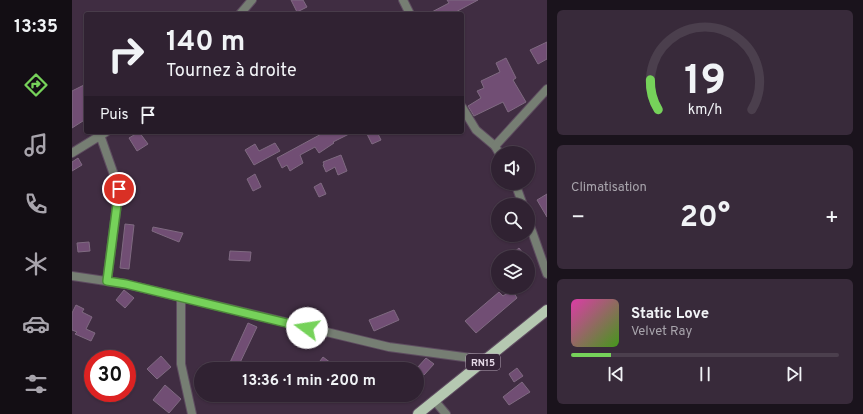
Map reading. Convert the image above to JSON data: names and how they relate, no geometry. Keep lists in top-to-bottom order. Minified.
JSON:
{"streets":{"main road":["RN15"]},"page":{"tabs":"13:35","turn":["140 m","Tournez à droite"],"then":"Puis","tile":"Climatisation","heat":["−","20°","+"],"song":["Static Love","Velvet Ray"],"limit":"30","trip":"13:36 · 1 min · 200 m","gauge":["19","km/h"]}}
